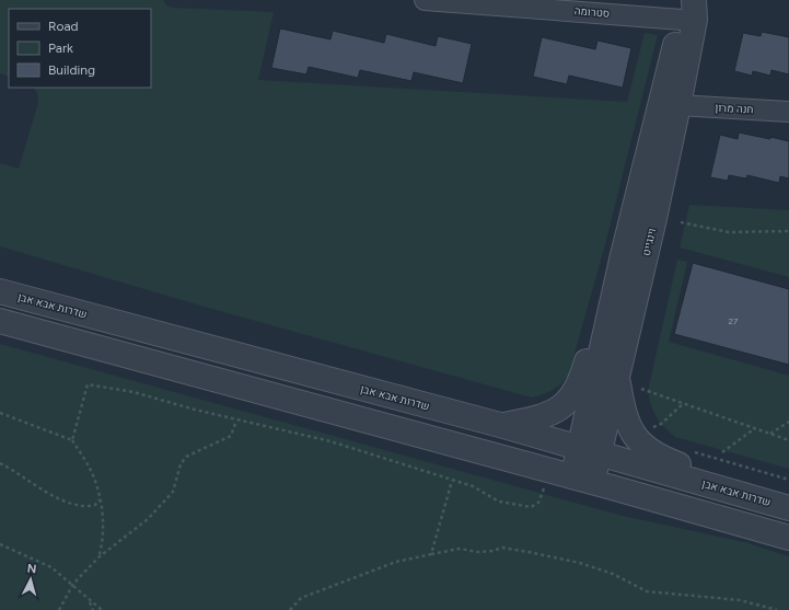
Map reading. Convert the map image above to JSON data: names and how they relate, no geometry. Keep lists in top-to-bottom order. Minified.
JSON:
{"streets":{"street":["סטרומה","חנה מרון","וינגייט","שדרות אבא אבן"]},"crossings":[["סטרומה","וינגייט"],["חנה מרון","וינגייט"],["וינגייט","שדרות אבא אבן"]],"house_numbers":["27"],"legend":["Road","Park","Building"],"north":"top"}
